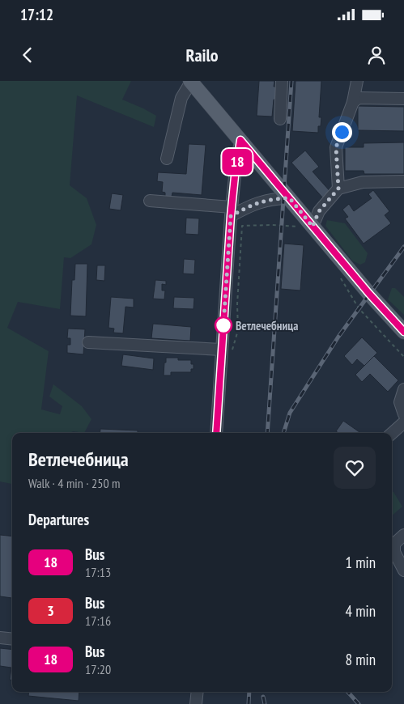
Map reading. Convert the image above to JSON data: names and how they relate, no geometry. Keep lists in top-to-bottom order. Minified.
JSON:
{"places":["Ветлечебница"],"lines":["bus line 18"],"page":{"status":"17:12","header":"Railo","on_map":"18","heading":[["Ветлечебница","Walk · 4 min · 250 m"],"Departures"],"list":[{"mark":"18","name":"Bus","note":"17:13","value":"1 min"},{"mark":"3","name":"Bus","note":"17:16","value":"4 min"},{"mark":"18","name":"Bus","note":"17:20","value":"8 min"}]}}
